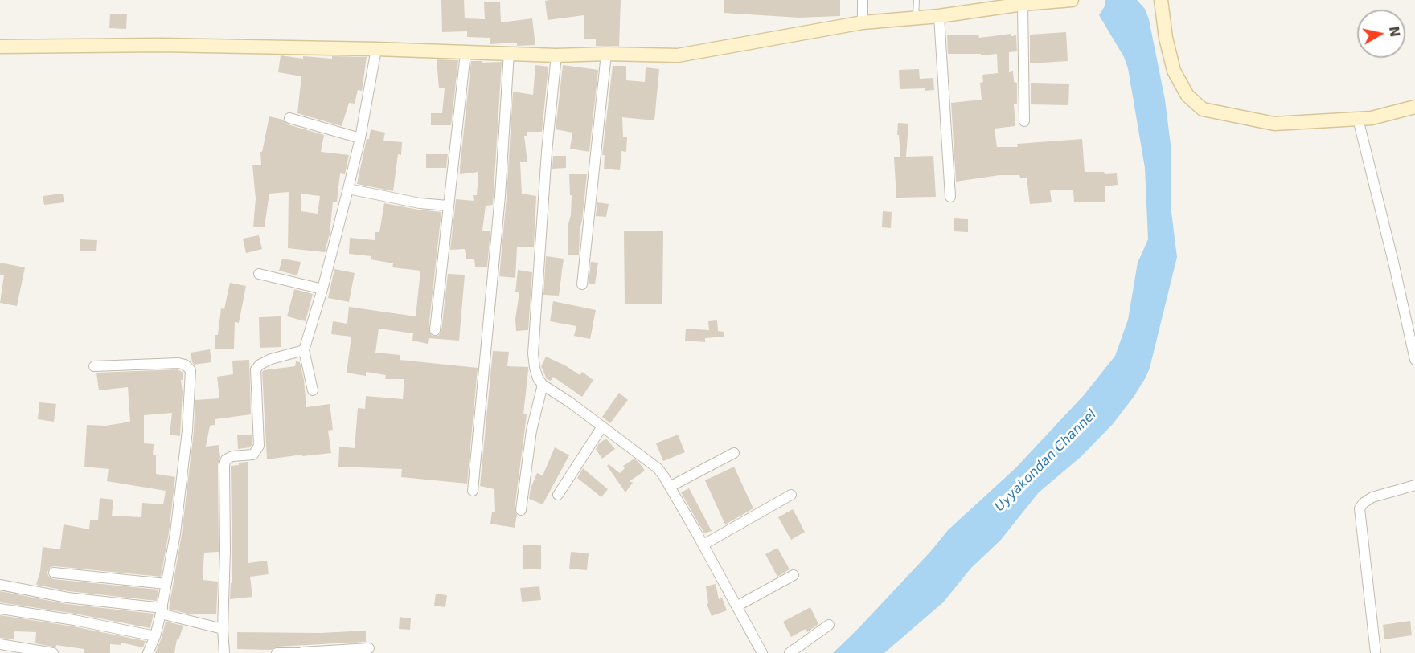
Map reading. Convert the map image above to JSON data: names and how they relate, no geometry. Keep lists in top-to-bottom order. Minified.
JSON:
{"water":["Uyyakondan Channel"],"north":"right"}
